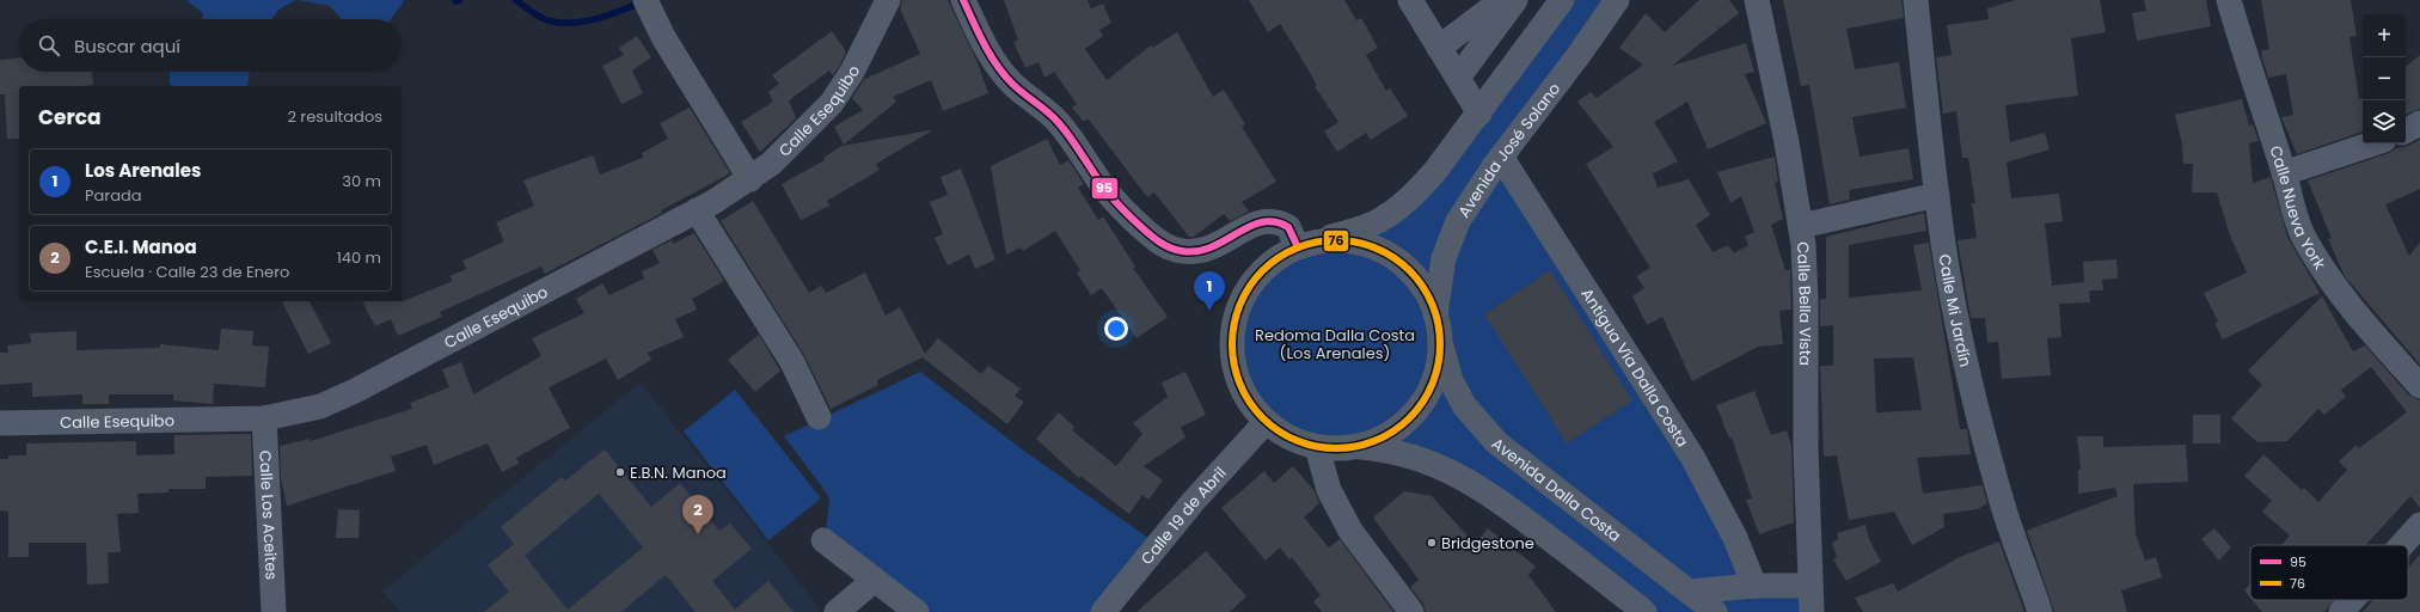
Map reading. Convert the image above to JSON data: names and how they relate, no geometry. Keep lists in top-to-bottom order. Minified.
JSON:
{"streets":{"street":["Calle Esequibo","Avenida José Solano","Calle Nueva York","Calle Bella Vista","Calle Mi Jardín","Antigua Vía Dalla Costa","Avenida Dalla Costa","Calle Los Aceites","Calle 19 de Abril"]},"crossings":[["Calle Esequibo","Calle Los Aceites"],["Avenida José Solano","Antigua Vía Dalla Costa"],["Avenida José Solano","Avenida Dalla Costa"]],"parks":["Redoma Dalla Costa (Los Arenales)"],"places":["E.B.N. Manoa","Bridgestone"],"lines":["transit line 95","transit line 76"],"legend":["95","76"],"page":{"map_buttons":["+","−"],"search":"Buscar aquí","heading":["Cerca","2 resultados"],"list":[{"mark":"1","name":"Los Arenales","note":"Parada","value":"30 m"},{"mark":"2","name":"C.E.I. Manoa","note":"Escuela · Calle 23 de Enero","value":"140 m"}],"pins":["1","2"]}}
